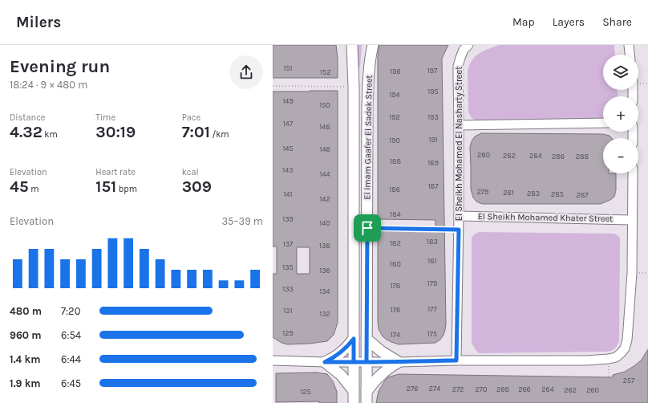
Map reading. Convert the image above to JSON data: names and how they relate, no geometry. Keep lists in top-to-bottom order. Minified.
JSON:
{"streets":{"street":["El Imam Gaafer El Sadek Street","El Sheikh Mohamed El Nasharty Street","El Sheikh Mohamed Khater Street"]},"crossings":[["El Sheikh Mohamed El Nasharty Street","El Sheikh Mohamed Khater Street"]],"house_numbers":["151","197","196","152","195","194","149","150","192","193","147","148","191","190","145","146","280","282","284","286","288","188","189","143","144","187","186","279","281","283","141","285","287","142","184","139","140","183","182","137","138","181","180","135","136","179","178","133","134","177","176","131","132","129","175","174","257","276","274","272","270","268","266","264","262","260","125"],"page":{"header":"Milers","nav":["Map","Layers","Share"],"heading":["Evening run","18:24 · 9 × 480 m"],"map_buttons":["+","−"],"stats":[["Distance","4.32 km"],["Time","30:19"],["Pace","7:01 /km"],["Elevation","45 m"],["Heart rate","151 bpm"],["kcal","309"]],"chart":["Elevation","35–39 m"],"list":[{"name":"480 m","note":"7:20"},{"name":"960 m","note":"6:54"},{"name":"1.4 km","note":"6:44"},{"name":"1.9 km","note":"6:45"}]}}
